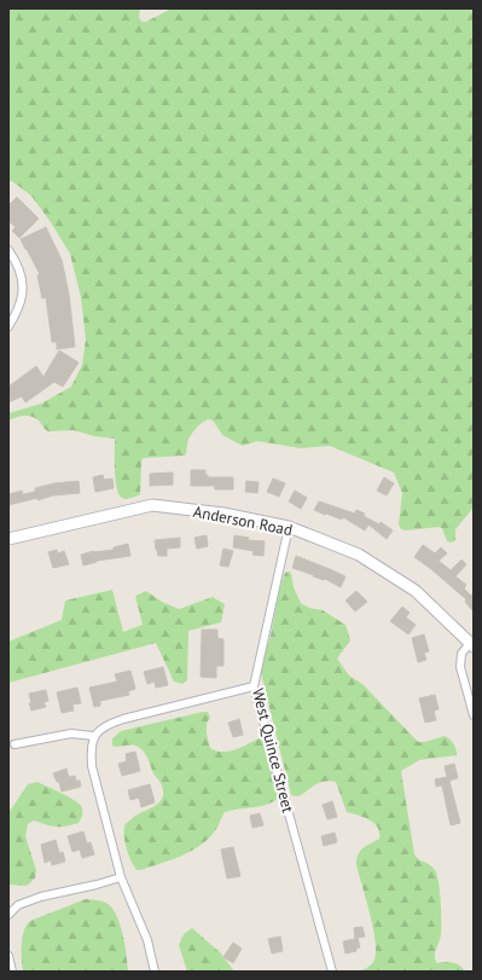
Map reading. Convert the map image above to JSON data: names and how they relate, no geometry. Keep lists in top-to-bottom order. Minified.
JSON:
{"streets":{"street":["Anderson Road","West Quince Street"]},"crossings":[["Anderson Road","West Quince Street"]]}
